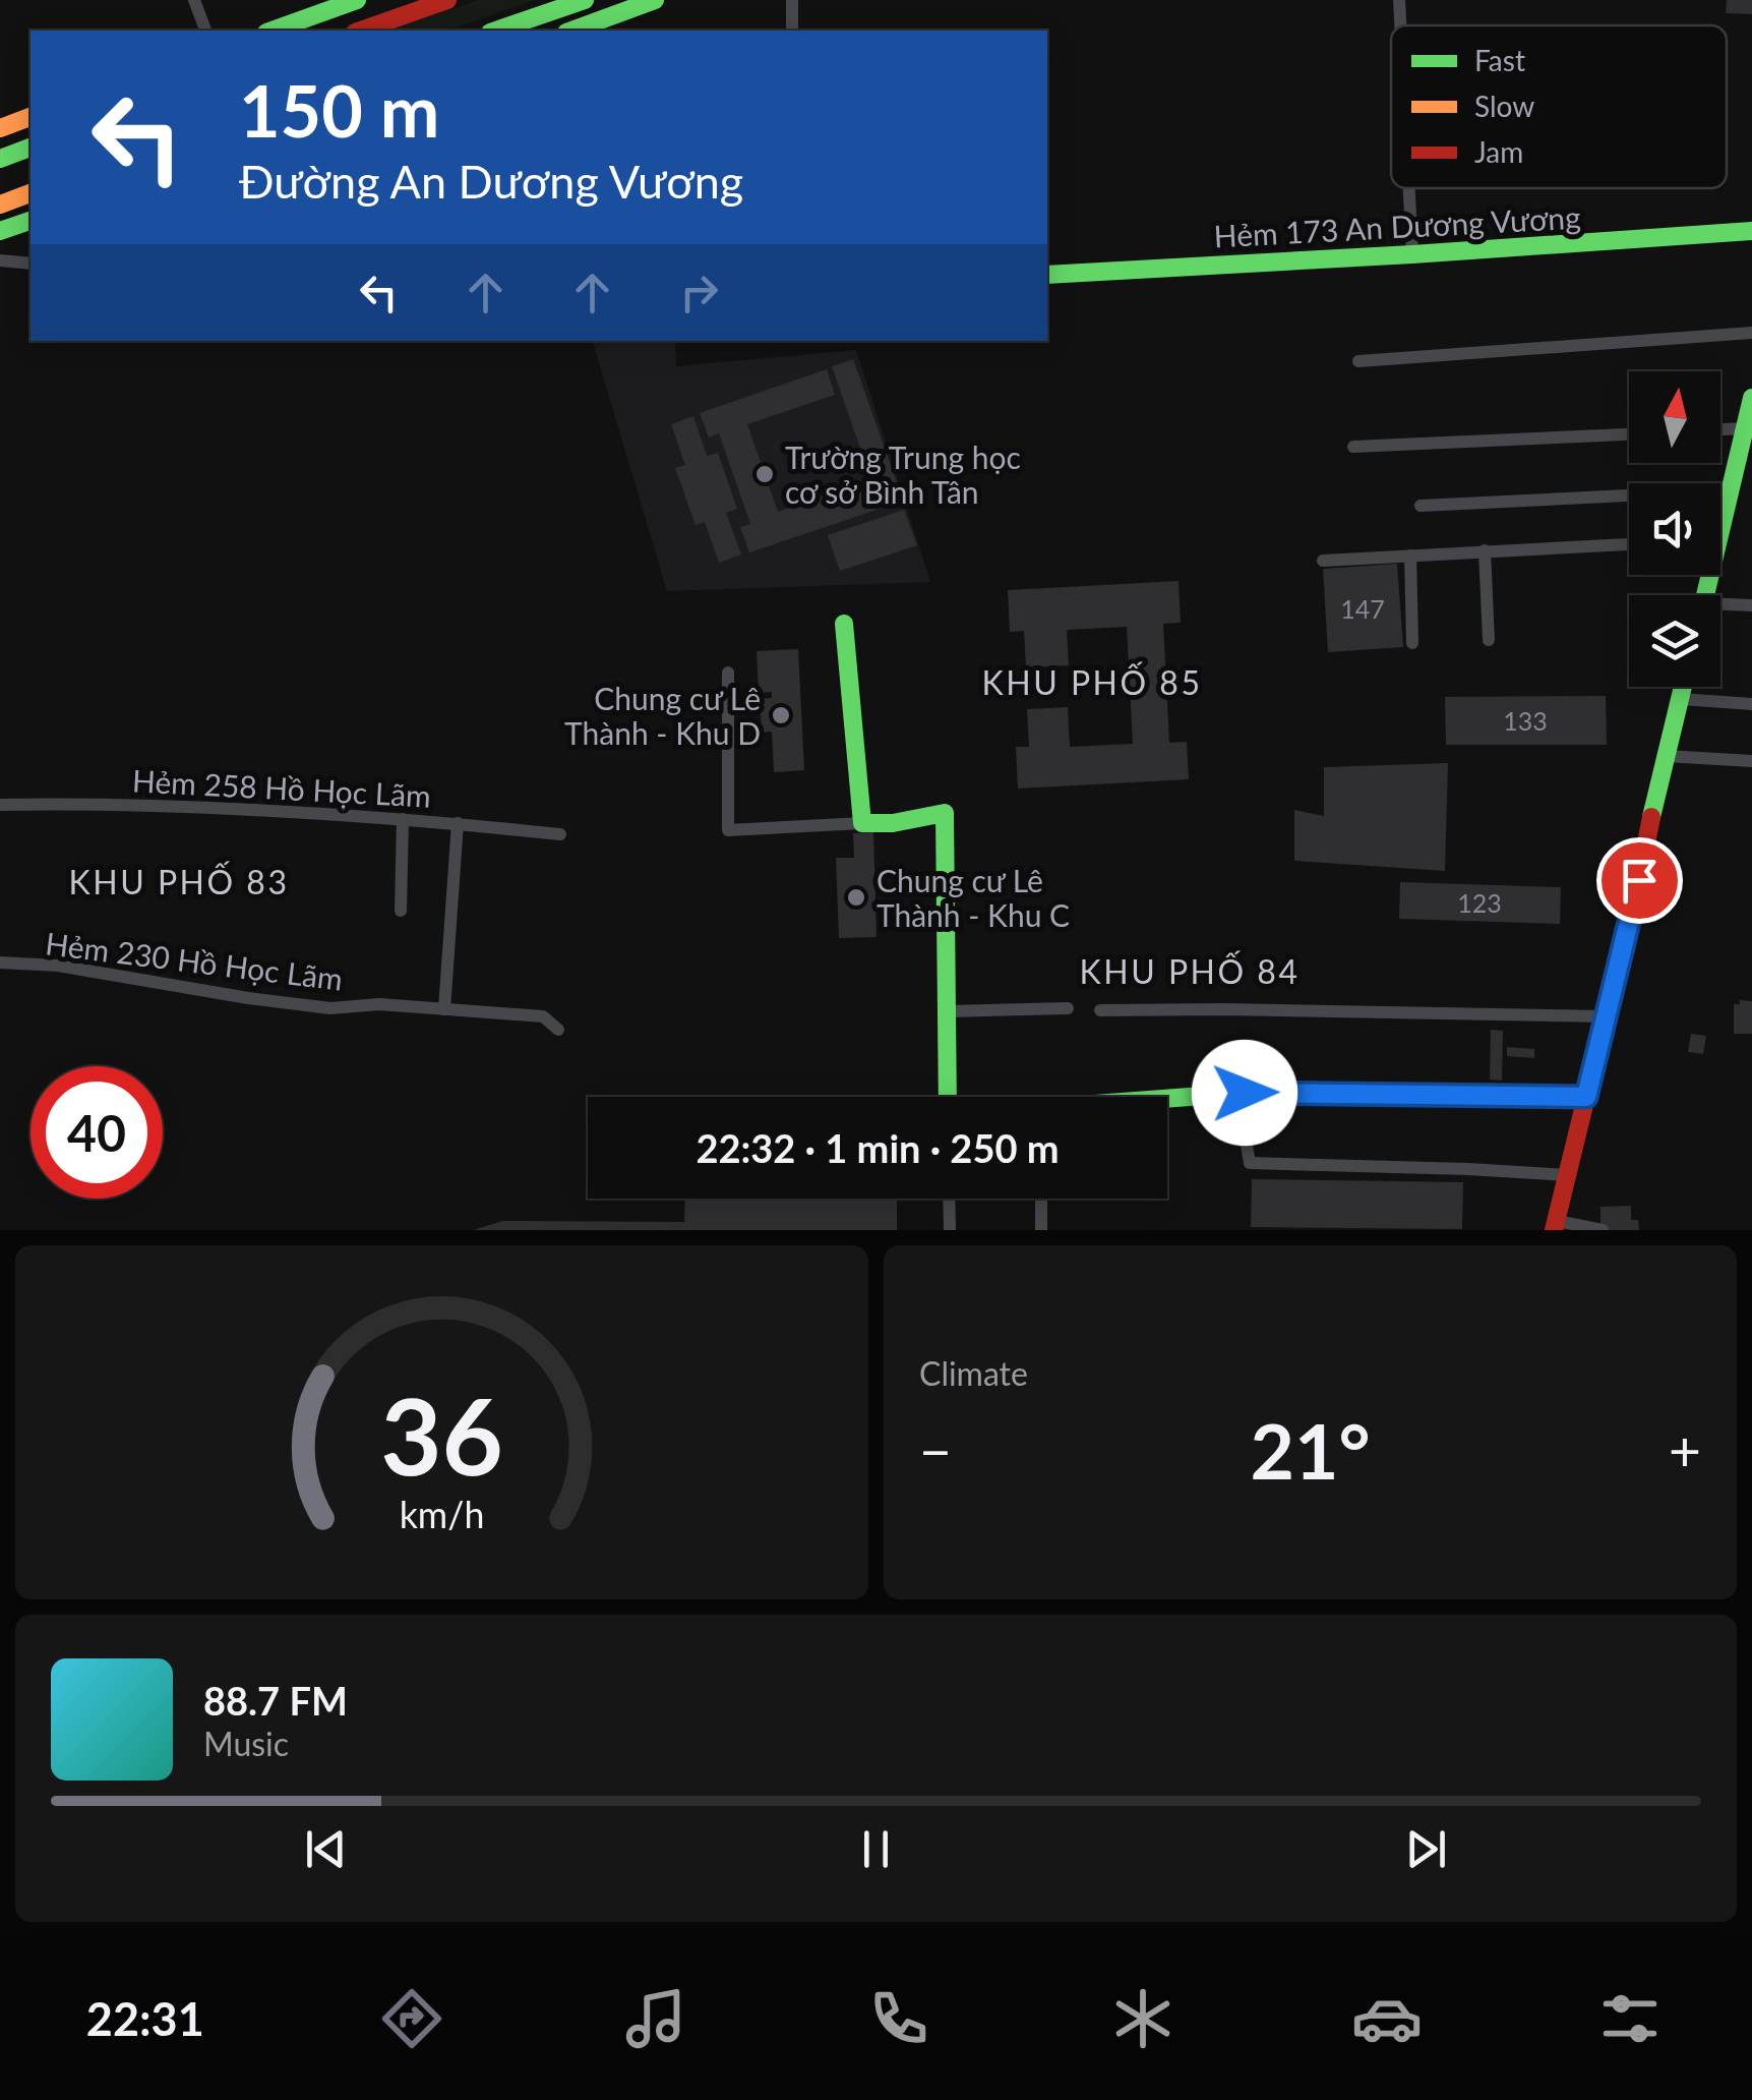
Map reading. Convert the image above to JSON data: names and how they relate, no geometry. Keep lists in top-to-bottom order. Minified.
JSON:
{"streets":{"main road":["Hẻm 173 An Dương Vương"],"street":["Hẻm 258 Hồ Học Lãm","Hẻm 230 Hồ Học Lãm"]},"districts":["KHU PHỐ 85","KHU PHỐ 83","KHU PHỐ 84"],"places":["Trường Trung học cơ sở Bình Tân","Chung cư Lê Thành - Khu D","Chung cư Lê Thành - Khu C"],"house_numbers":["147","133","123"],"legend":["Fast","Slow","Jam"],"north":"top","page":{"turn":["150 m","Đường An Dương Vương"],"limit":"40","trip":"22:32 · 1 min · 250 m","tile":"Climate","heat":["−","21°","+"],"song":["88.7 FM","Music"],"tabs":"22:31","gauge":["36","km/h"]}}
